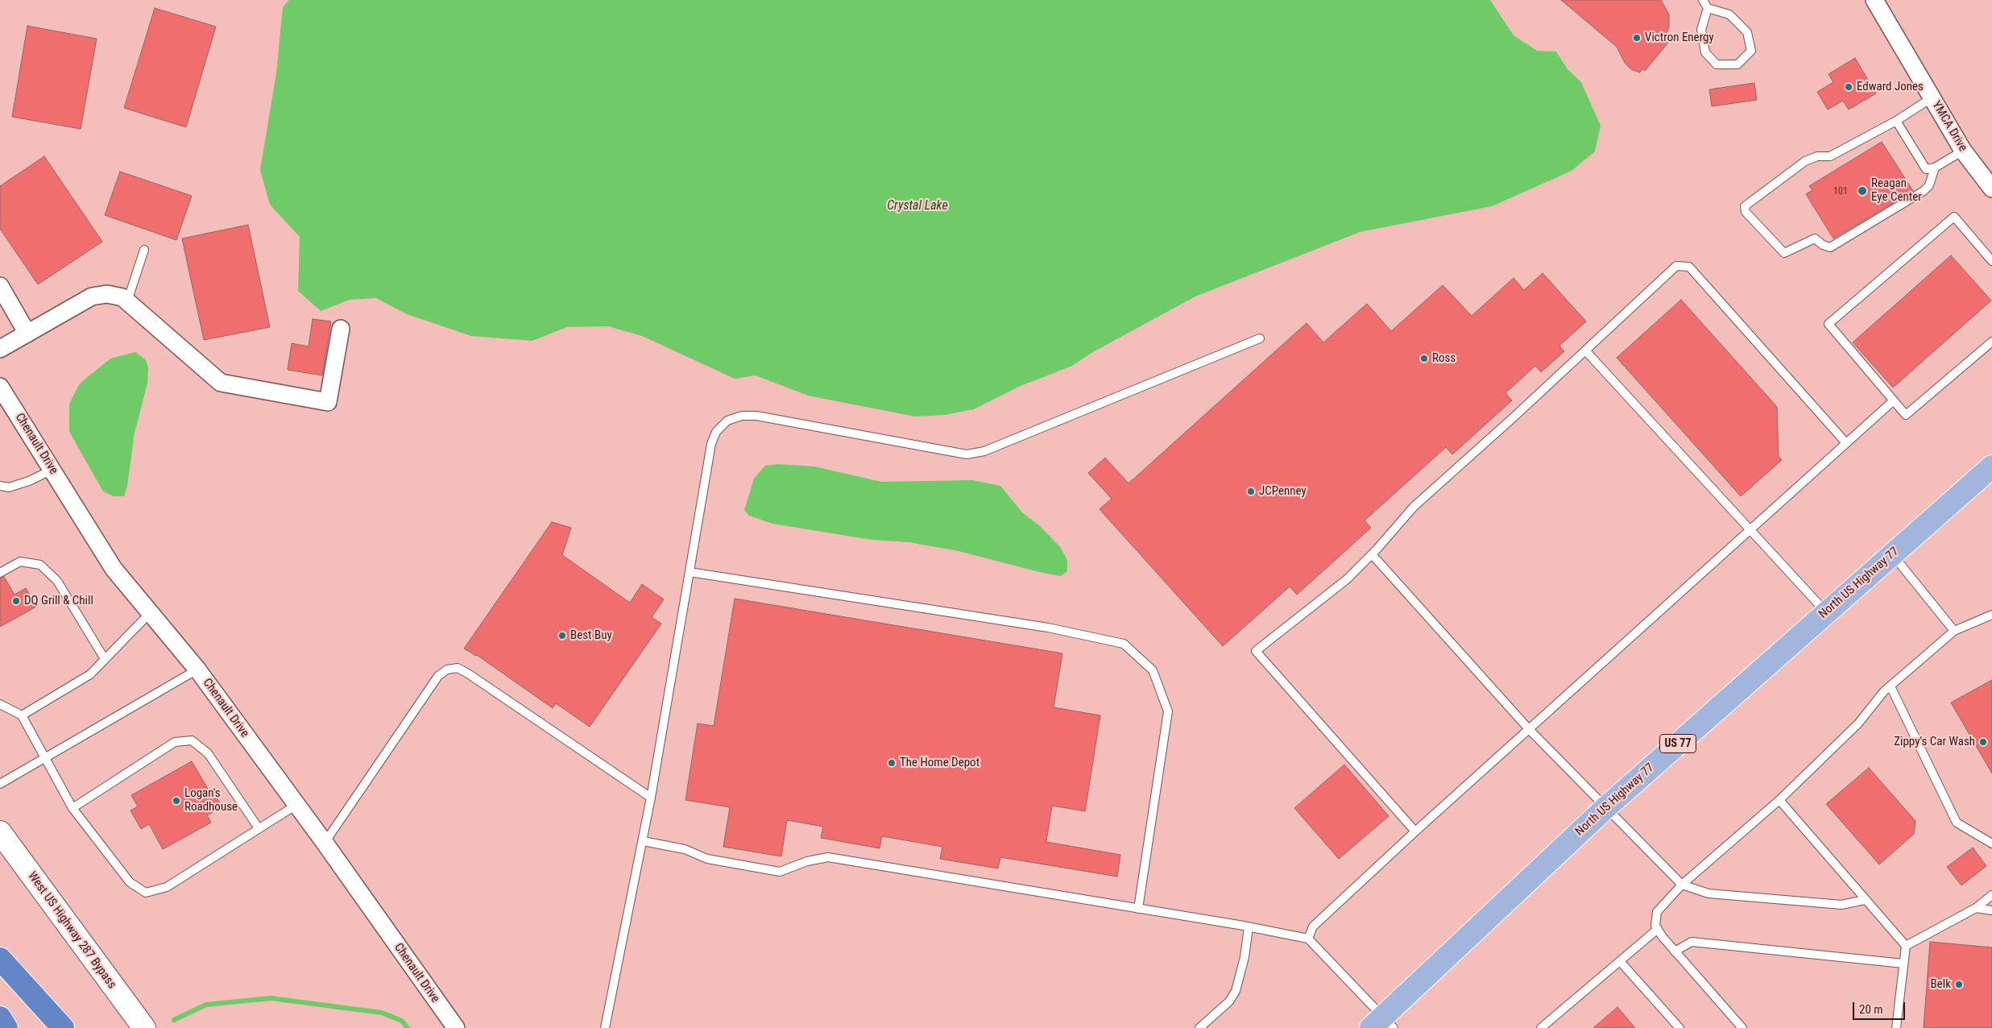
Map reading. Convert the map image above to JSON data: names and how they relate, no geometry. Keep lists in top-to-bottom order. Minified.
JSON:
{"streets":{"main road":["North US Highway 77","US 77","West US Highway 287 Bypass"],"street":["YMCA Drive","Chenault Drive"]},"water":["Crystal Lake"],"places":["Victron Energy","Edward Jones","Reagan Eye Center","Ross","JCPenney","DQ Grill & Chill","Best Buy","Zippy's Car Wash","The Home Depot","Logan's Roadhouse","Belk"],"house_numbers":["101"],"scale_bar":"20 m"}
